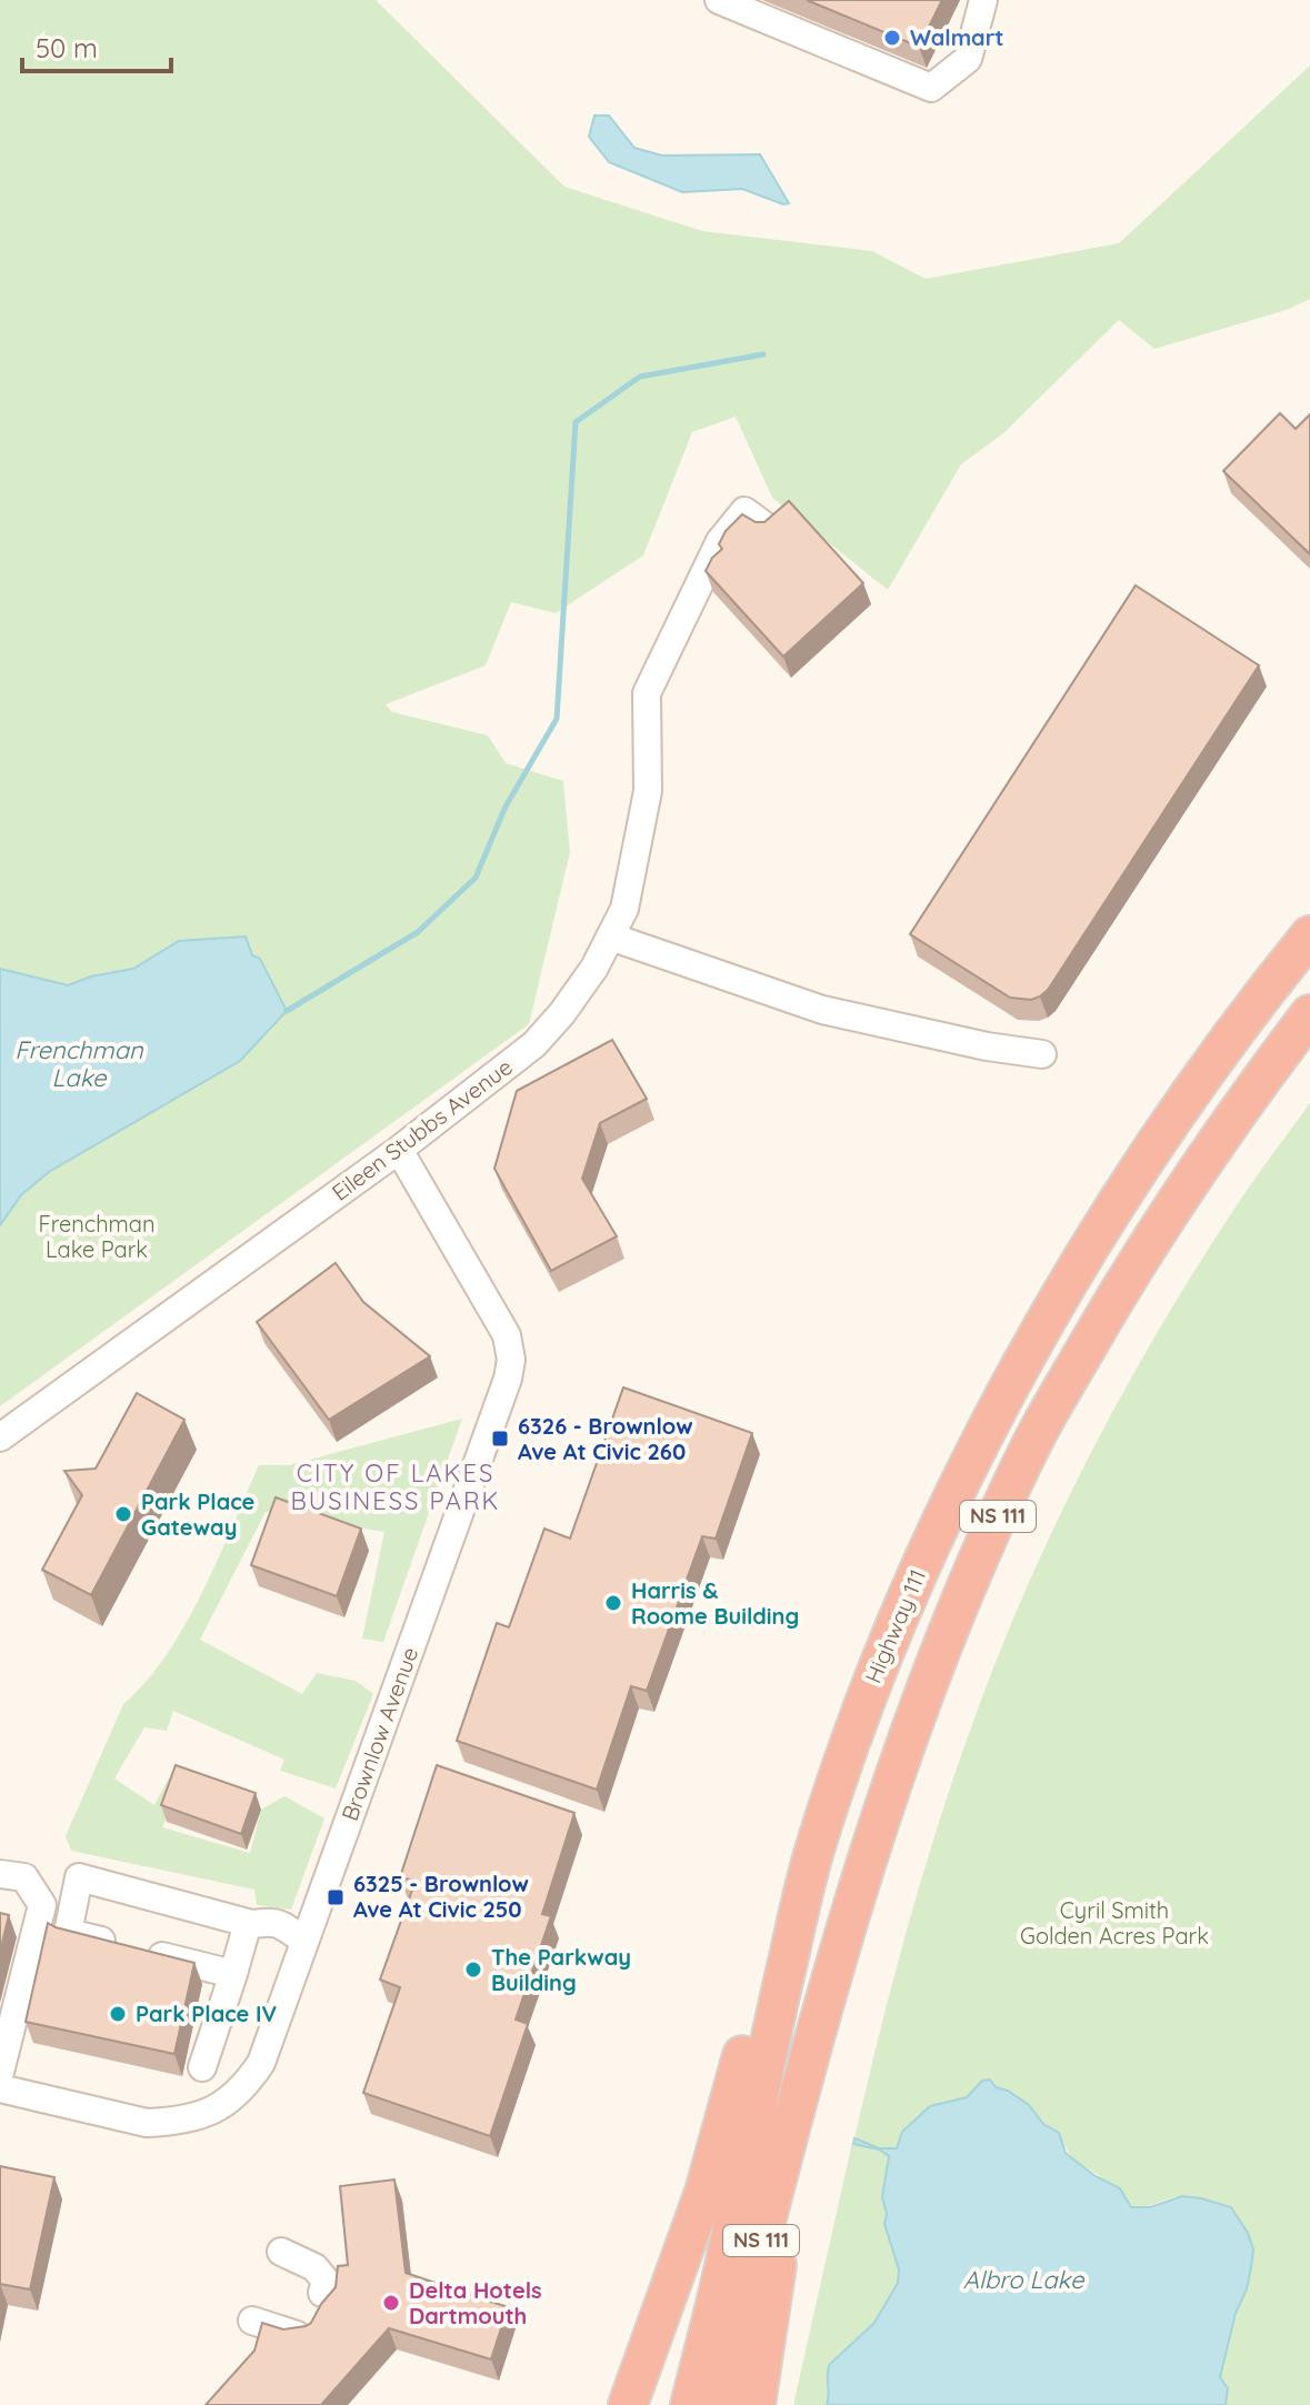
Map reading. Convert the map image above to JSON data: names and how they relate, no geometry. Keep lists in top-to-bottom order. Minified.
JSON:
{"streets":{"highway":["NS 111","Highway 111"],"street":["Eileen Stubbs Avenue","Brownlow Avenue"]},"crossings":[["Eileen Stubbs Avenue","Brownlow Avenue"]],"districts":["CITY OF LAKES BUSINESS PARK"],"water":["Frenchman Lake","Albro Lake"],"parks":["Frenchman Lake Park","Cyril Smith Golden Acres Park"],"places":{"other":["Walmart","Park Place Gateway","Harris & Roome Building","The Parkway Building","Park Place IV","Delta Hotels Dartmouth"],"transit":["6326 - Brownlow Ave At Civic 260","6325 - Brownlow Ave At Civic 250"]},"scale_bar":"50 m"}
